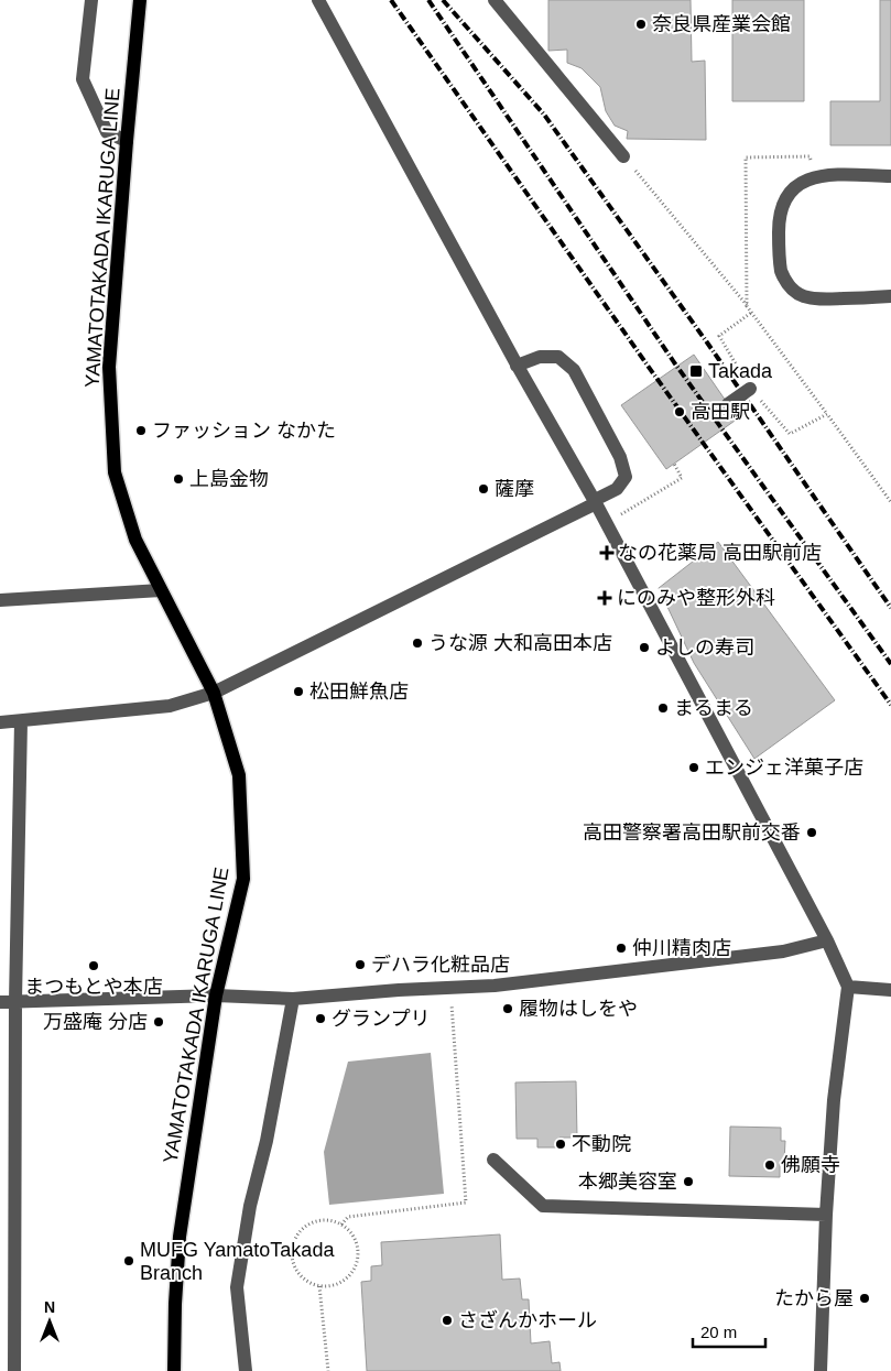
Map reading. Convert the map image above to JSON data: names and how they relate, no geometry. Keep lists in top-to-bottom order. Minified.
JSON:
{"streets":{"main road":["YAMATOTAKADA IKARUGA LINE"]},"places":{"other":["奈良県産業会館","高田駅","ファッション なかた","上島金物","薩摩","うな源 大和高田本店","よしの寿司","松田鮮魚店","まるまる","エンジェ洋菓子店","高田警察署高田駅前交番","仲川精肉店","デハラ化粧品店","まつもとや本店","履物はしをや","グランプリ","万盛庵 分店","不動院","佛願寺","本郷美容室","MUFG YamatoTakada Branch","たから屋","さざんかホール"],"transit":["Takada"],"health":["なの花薬局 高田駅前店","にのみや整形外科"]},"scale_bar":"20 m","north":"top"}
